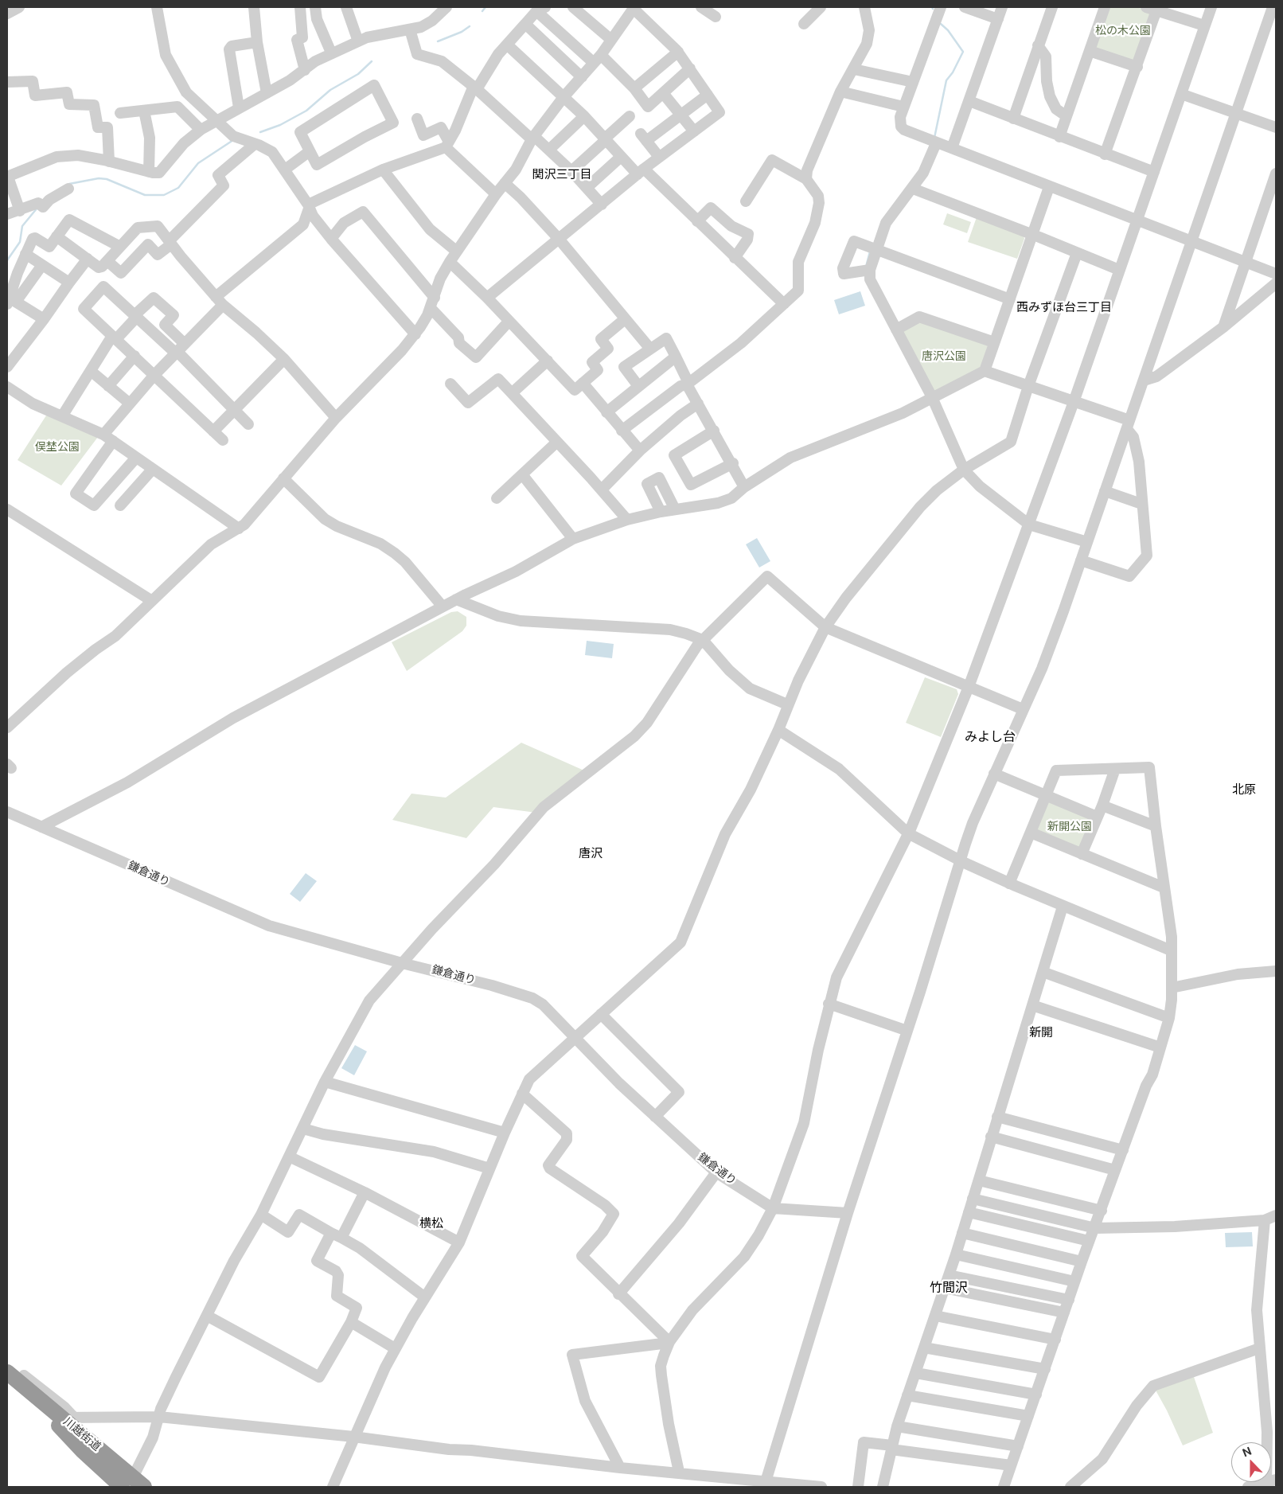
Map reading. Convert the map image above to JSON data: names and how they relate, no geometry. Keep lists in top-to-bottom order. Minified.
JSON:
{"streets":{"highway":["川越街道"],"street":["鎌倉通り"]},"districts":["関沢三丁目","西みずほ台三丁目","みよし台","北原","唐沢","新開","横松","竹間沢"],"parks":["松の木公園","唐沢公園","俣埜公園","新開公園"],"north":"top"}
